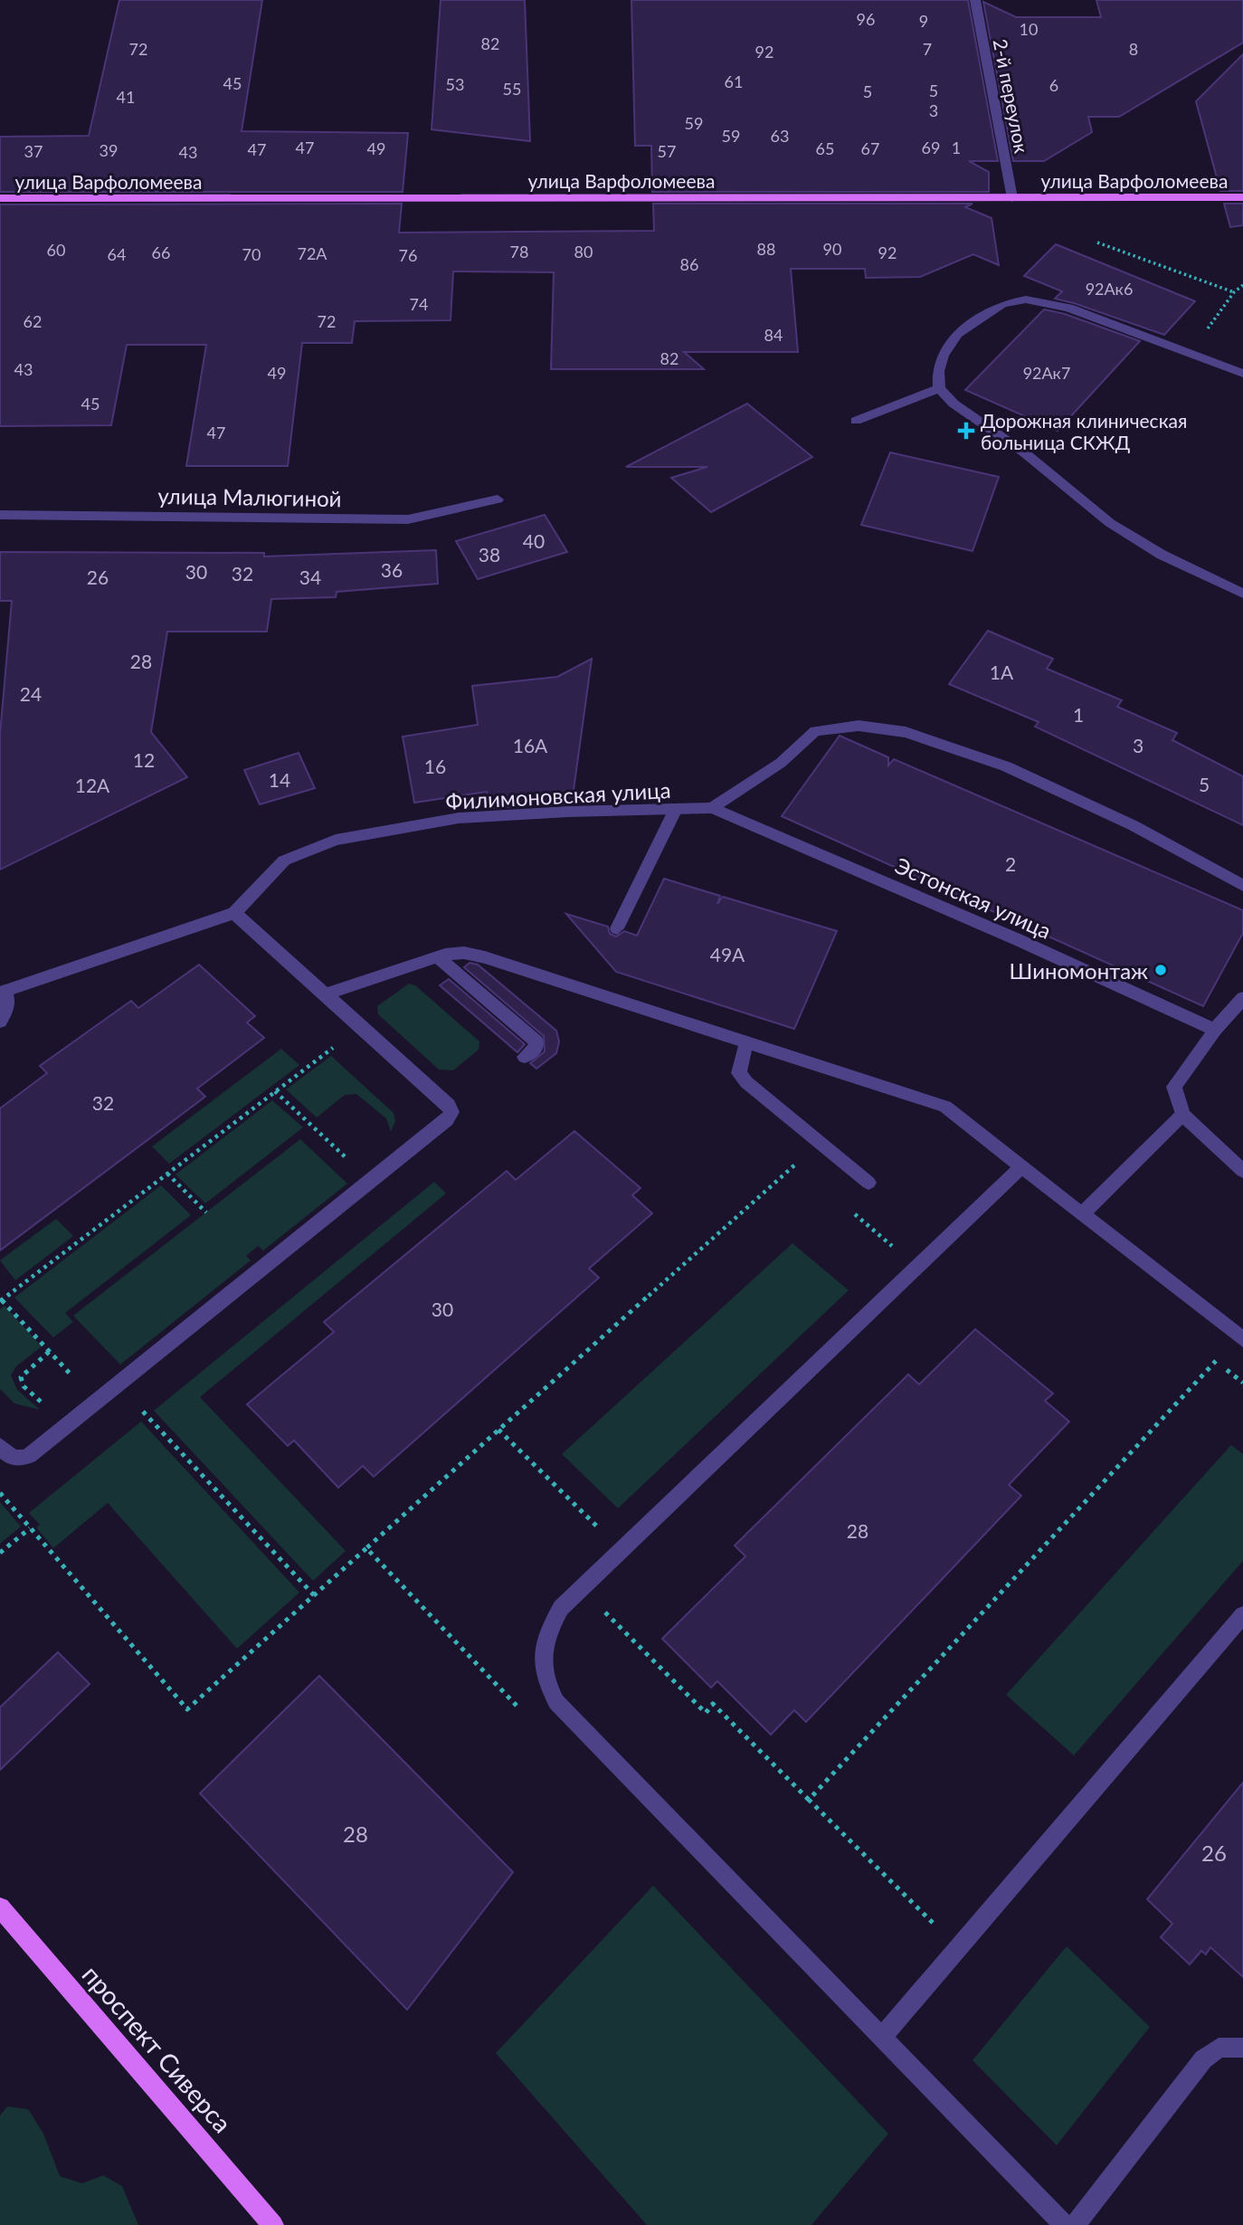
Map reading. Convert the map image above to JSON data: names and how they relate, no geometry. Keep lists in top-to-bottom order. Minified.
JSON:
{"streets":{"main road":["улица Варфоломеева","проспект Сиверса"],"street":["2-й переулок","улица Малюгиной","Филимоновская улица","Эстонская улица"]},"crossings":[["2-й переулок","улица Варфоломеева"],["Филимоновская улица","Эстонская улица"]],"places":{"health":["Дорожная клиническая больница СКЖД"],"other":["Шиномонтаж"]},"house_numbers":["96","9","10","82","72","7","8","92","61","45","53","6","55","5","5","41","3","59","59","63","47","69","1","49","65","67","47","39","37","57","43","88","90","60","78","80","66","92","72А","64","70","76","86","92Ак6","74","62","72","84","82","43","49","92Ак7","45","47","40","38","36","30","32","26","34","28","1А","24","1","16А","3","12","16","14","5","12А","2","49А","32","30","28","28","26"]}
